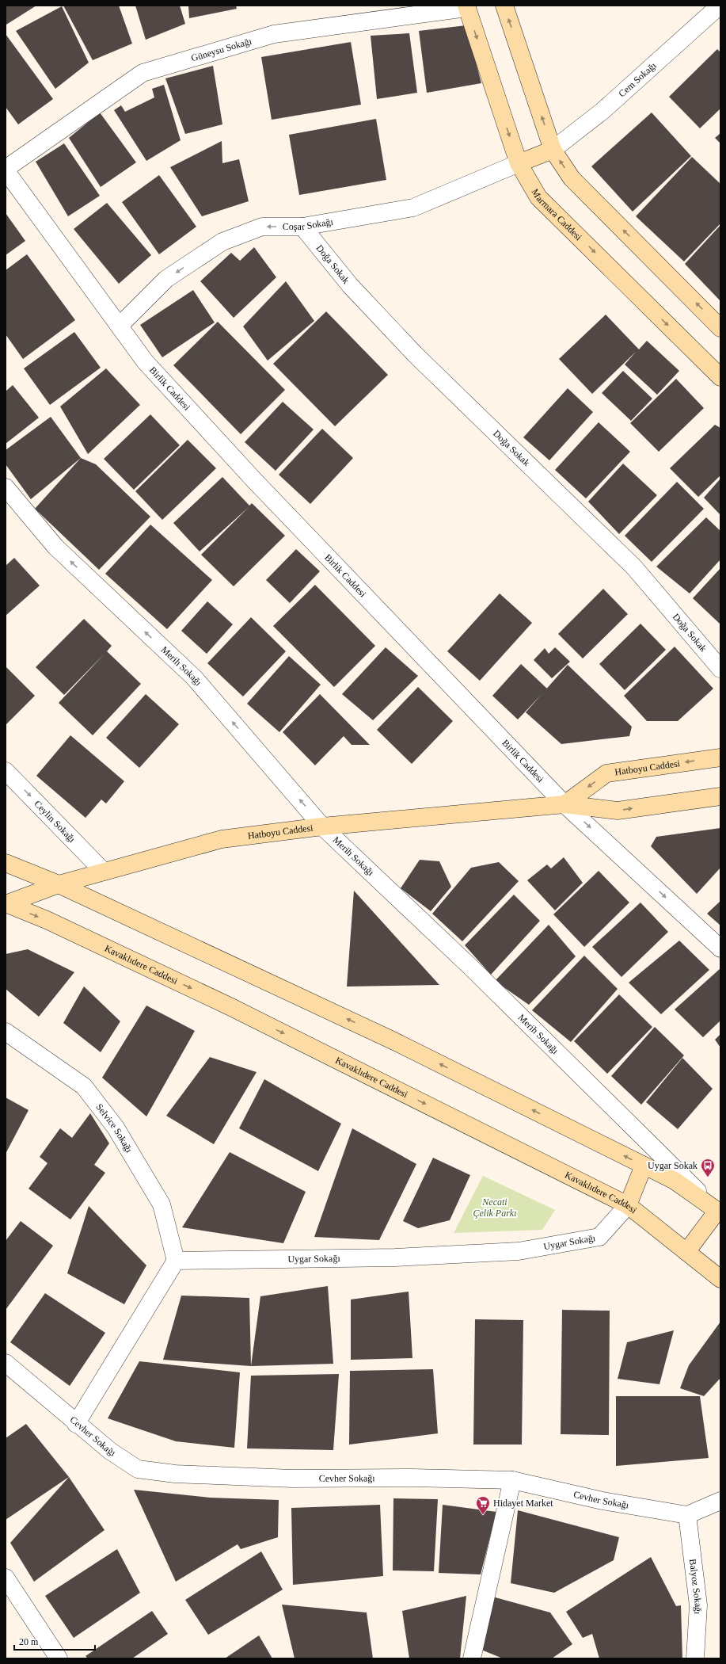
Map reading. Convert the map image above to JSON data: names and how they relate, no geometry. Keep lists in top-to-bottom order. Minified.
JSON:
{"streets":{"street":["Güneysu Sokağı","Cem Sokağı","Marmara Caddesi","Coşar Sokağı","Doğa Sokak","Birlik Caddesi","Merih Sokağı","Hatboyu Caddesi","Ceylin Sokağı","Kavaklıdere Caddesi","Selvice Sokağı","Uygar Sokağı","Cevher Sokağı","Balyoz Sokağı"]},"crossings":[["Güneysu Sokağı","Marmara Caddesi"],["Güneysu Sokağı","Birlik Caddesi"],["Marmara Caddesi","Coşar Sokağı"],["Coşar Sokağı","Doğa Sokak"],["Coşar Sokağı","Birlik Caddesi"],["Birlik Caddesi","Hatboyu Caddesi"],["Merih Sokağı","Hatboyu Caddesi"],["Hatboyu Caddesi","Ceylin Sokağı"],["Hatboyu Caddesi","Kavaklıdere Caddesi"],["Kavaklıdere Caddesi","Uygar Sokağı"],["Selvice Sokağı","Uygar Sokağı"],["Cevher Sokağı","Balyoz Sokağı"]],"one_way":["Coşar Sokağı","Merih Sokağı"],"parks":["Necati Çelik Parkı"],"places":{"bus stop":["Uygar Sokak"],"supermarket":["Hidayet Market"]},"scale_bar":"20 m"}
